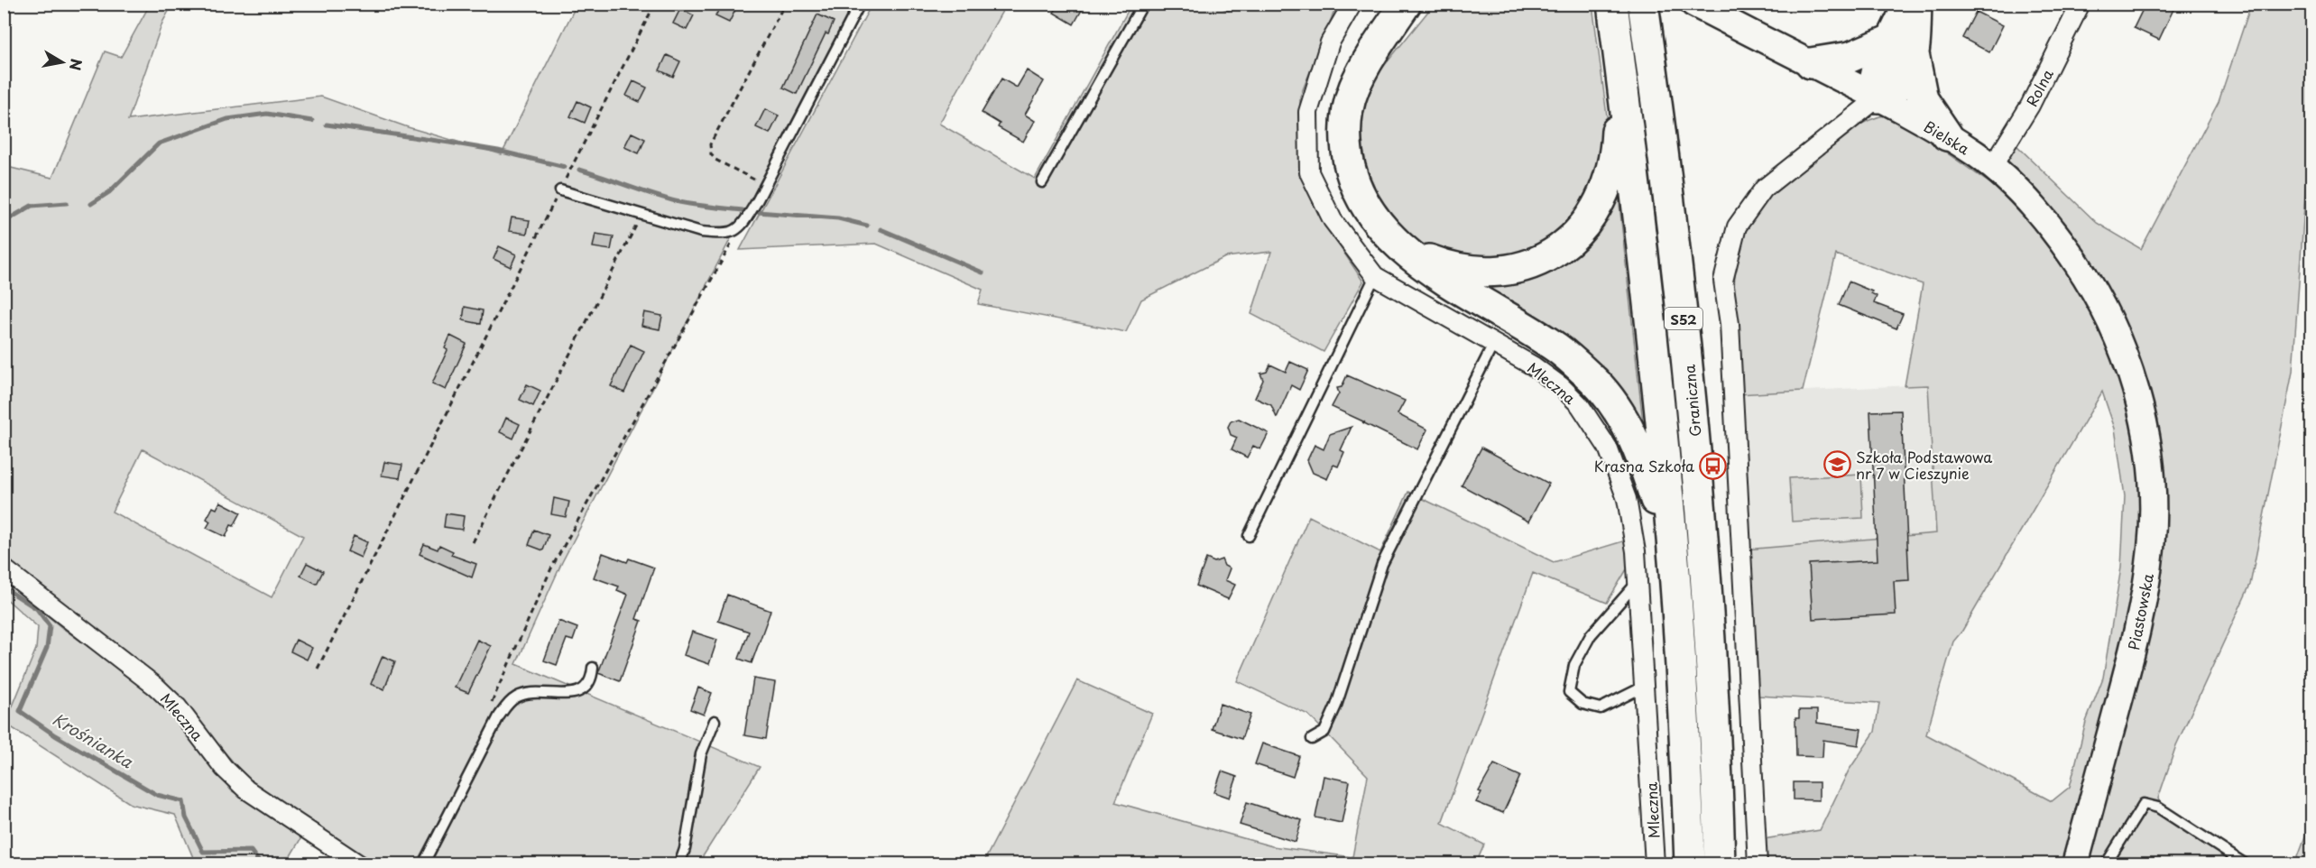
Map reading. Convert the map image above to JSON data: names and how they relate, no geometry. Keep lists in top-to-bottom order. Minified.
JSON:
{"streets":{"highway":["S52","Graniczna"],"main road":["Bielska","Piastowska"],"street":["Rolna","Mleczna"]},"crossings":[["Rolna","Bielska"],["Bielska","Piastowska"]],"water":["Krośnianka"],"places":{"school or university":["Szkoła Podstawowa nr 7 w Cieszynie"],"bus stop":["Krasna Szkoła"]},"north":"right"}
